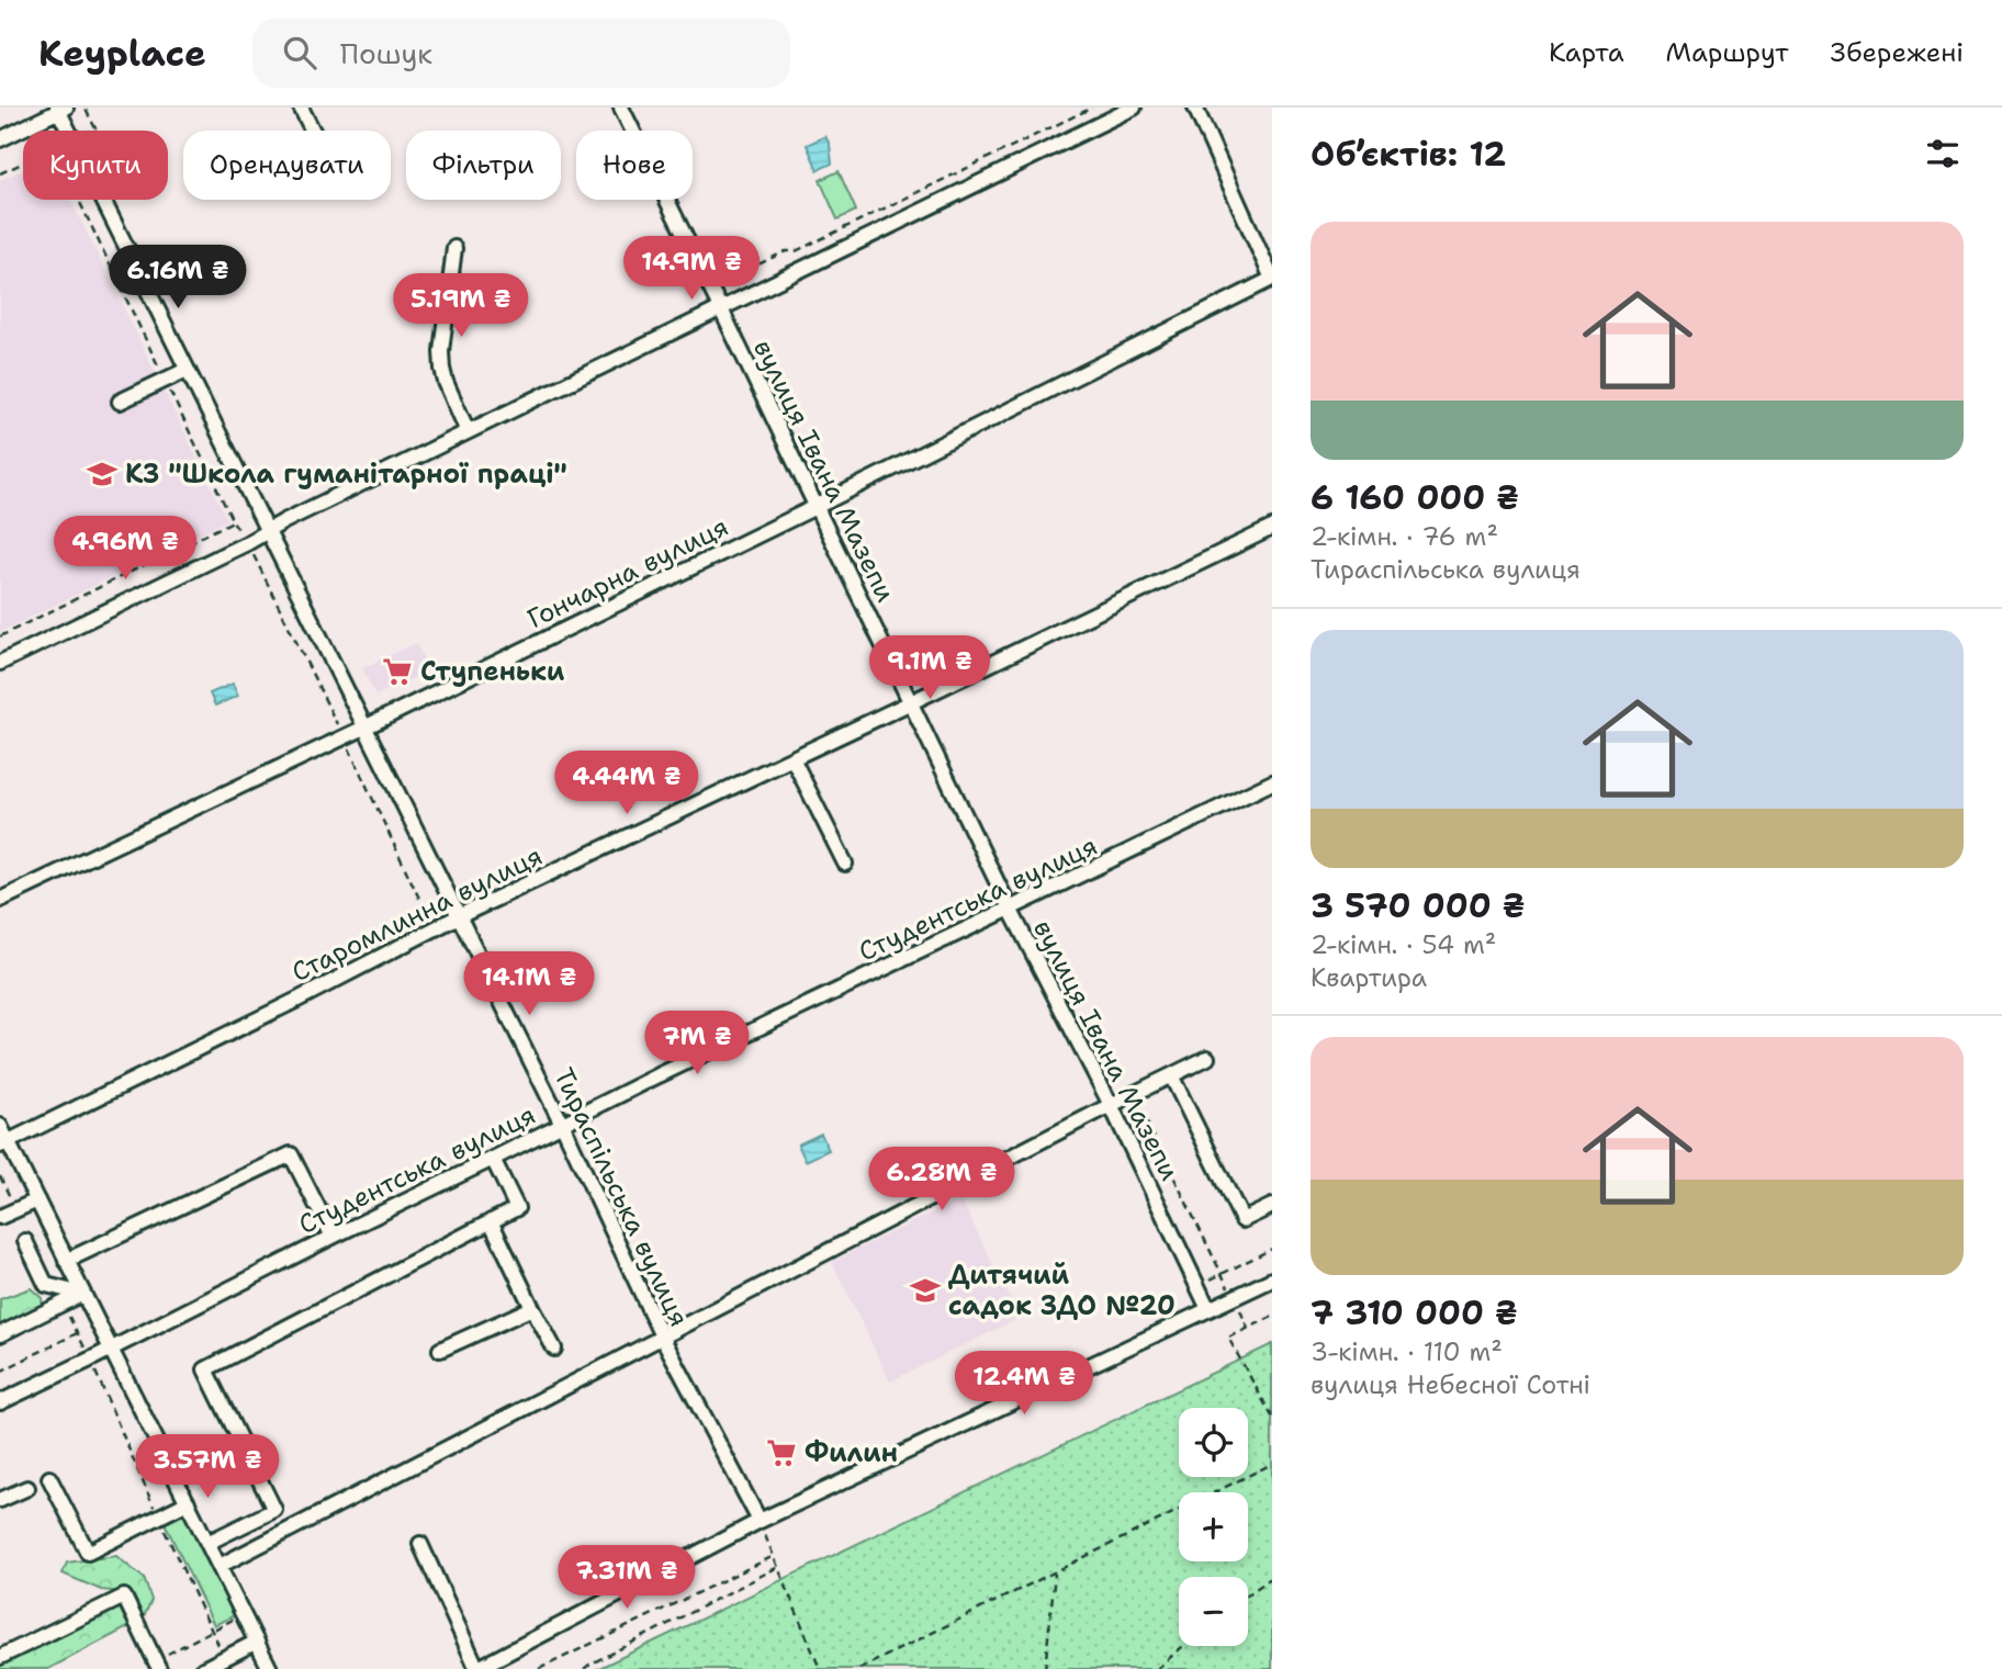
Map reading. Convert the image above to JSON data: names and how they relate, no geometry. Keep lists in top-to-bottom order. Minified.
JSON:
{"streets":{"street":["вулиця Івана Мазепи","Гончарна вулиця","Студентська вулиця","Старомлинна вулиця","Тираспільська вулиця"]},"crossings":[["вулиця Івана Мазепи","Гончарна вулиця"],["вулиця Івана Мазепи","Студентська вулиця"],["вулиця Івана Мазепи","Старомлинна вулиця"],["Гончарна вулиця","Тираспільська вулиця"],["Студентська вулиця","Тираспільська вулиця"],["Старомлинна вулиця","Тираспільська вулиця"]],"places":{"school or university":["КЗ \"Школа гуманітарної праці\"","Дитячий садок ЗДО №20"],"supermarket":["Ступеньки","Филин"]},"page":{"header":"Keyplace","search":"Пошук","nav":["Карта","Маршрут","Збережені"],"heading":"Об’єктів: 12","chip":["Купити","Орендувати","Фільтри","Нове"],"list":[{"name":"6 160 000 ₴","note":"2-кімн. · 76 m² · Тираспільська вулиця"},{"name":"3 570 000 ₴","note":"2-кімн. · 54 m² · Квартира"},{"name":"7 310 000 ₴","note":"3-кімн. · 110 m² · вулиця Небесної Сотні"}],"price":["14.9M ₴","6.16M ₴","5.19M ₴","4.96M ₴","9.1M ₴","4.44M ₴","14.1M ₴","7M ₴","6.28M ₴","12.4M ₴","3.57M ₴","7.31M ₴"],"map_buttons":["+","−"]}}
